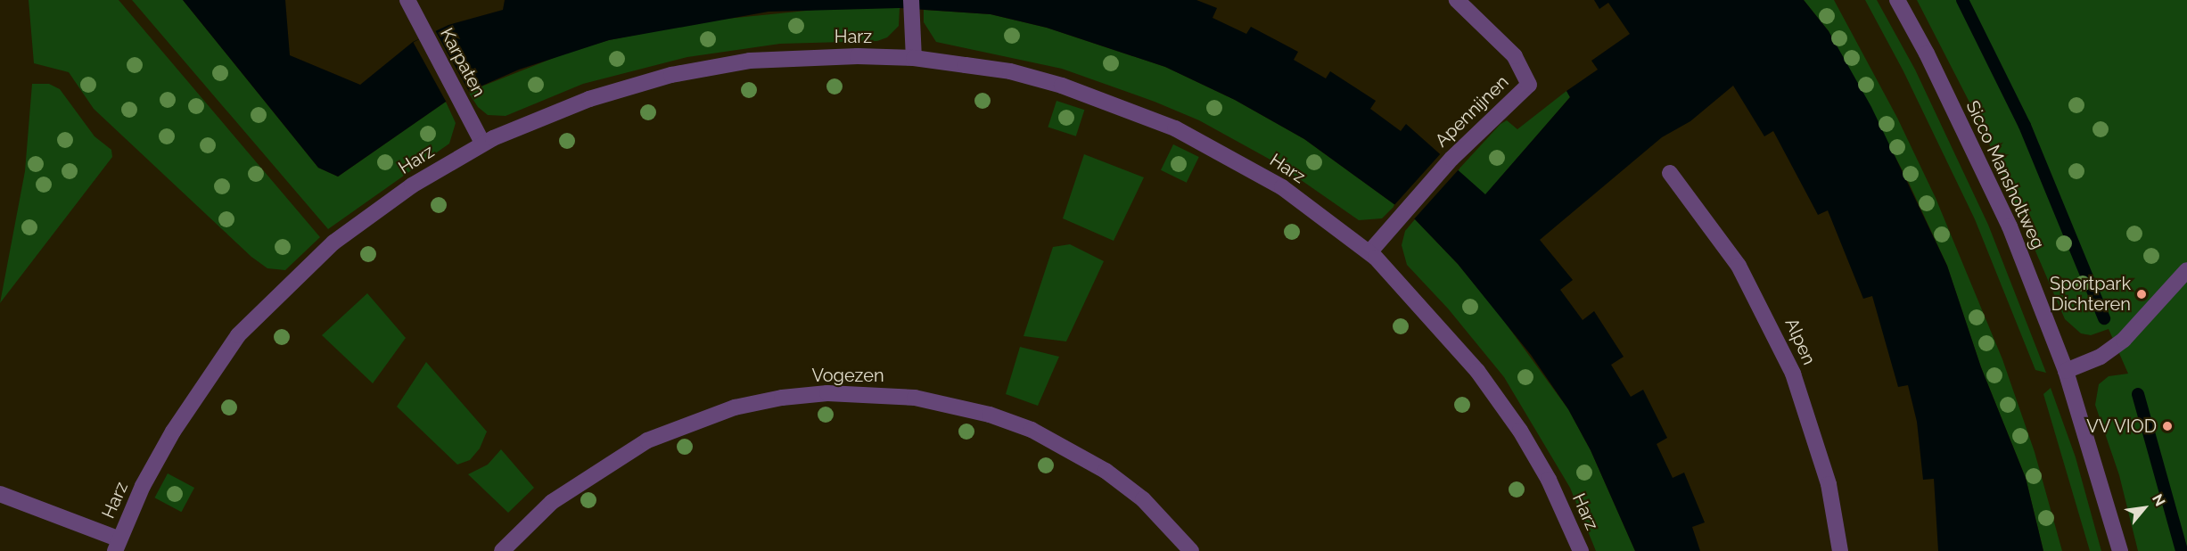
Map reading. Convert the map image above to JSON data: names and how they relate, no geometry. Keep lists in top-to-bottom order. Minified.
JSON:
{"streets":{"street":["Harz","Karpaten","Apennijnen","Sicco Mansholtweg","Alpen","Vogezen"]},"crossings":[["Harz","Karpaten"],["Harz","Apennijnen"]],"places":["Sportpark Dichteren","VV VIOD"],"north":"top right"}
